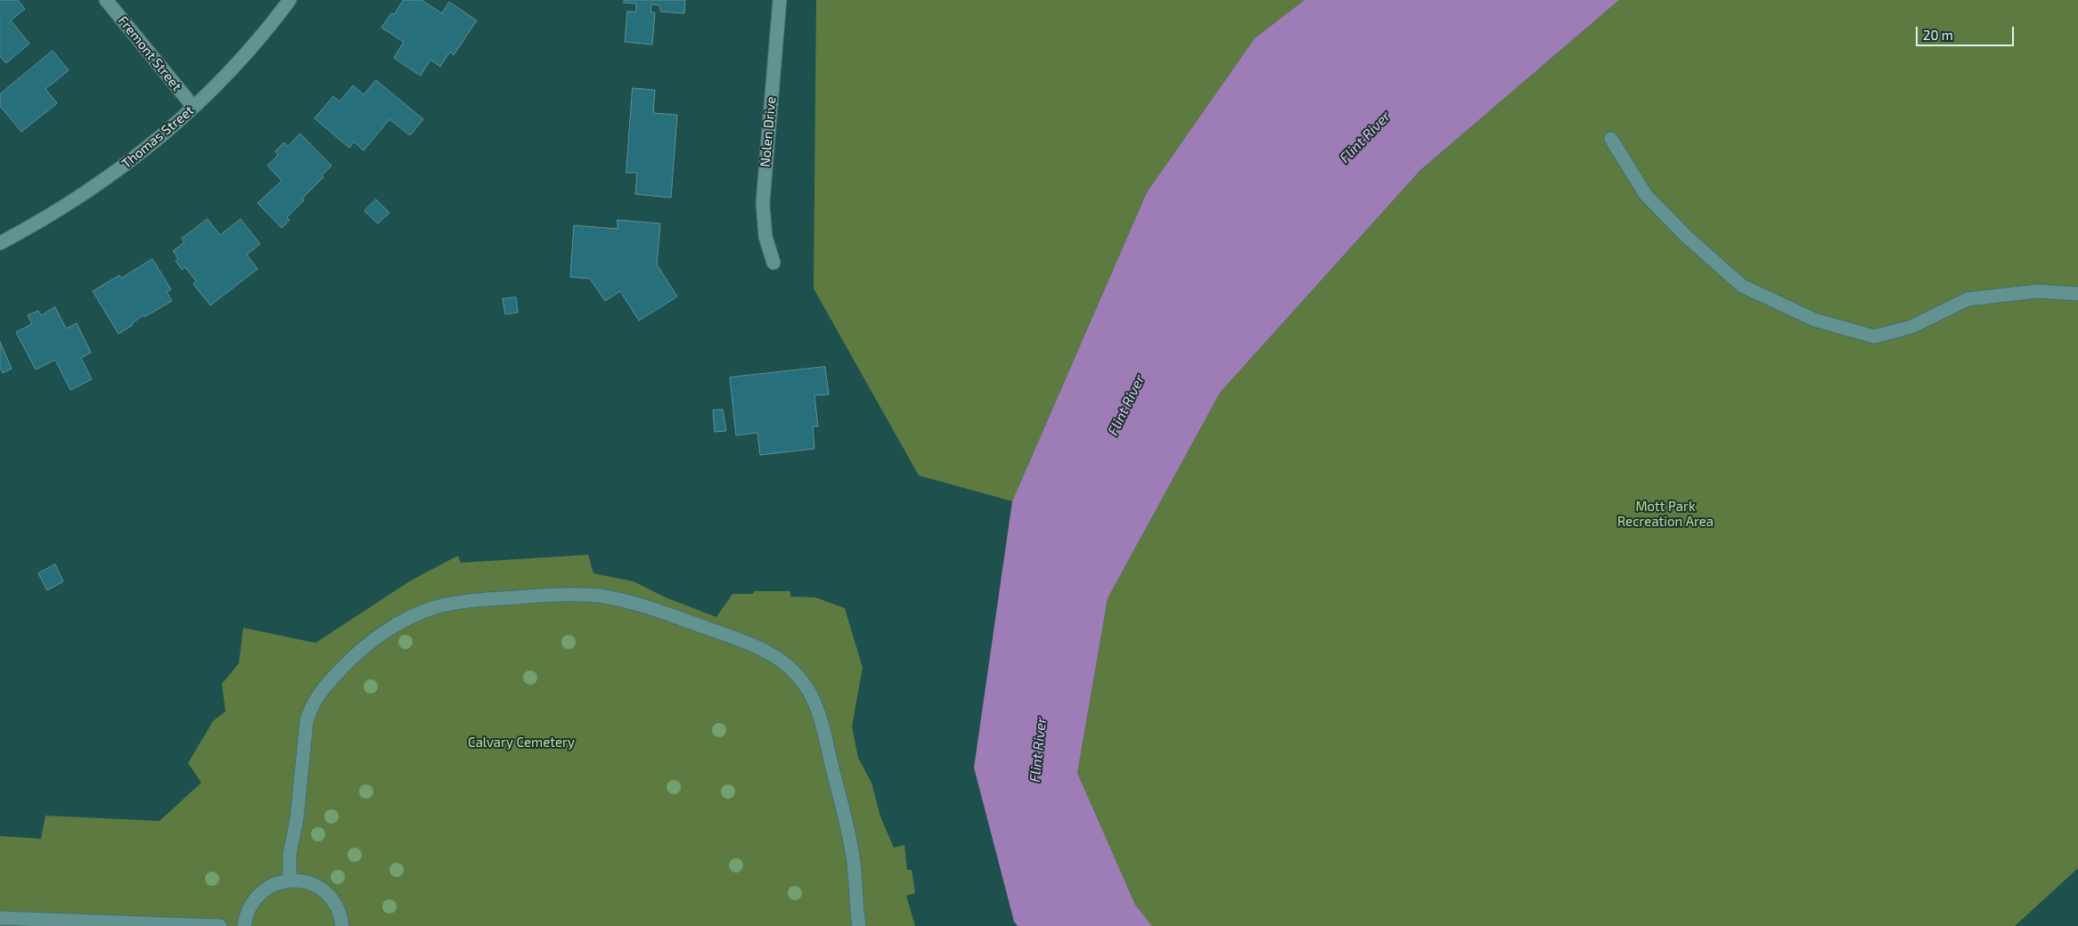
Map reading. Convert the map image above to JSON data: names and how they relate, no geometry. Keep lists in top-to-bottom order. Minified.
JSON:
{"streets":{"street":["Fremont Street","Nolen Drive","Thomas Street"]},"crossings":[["Fremont Street","Thomas Street"]],"water":["Flint River"],"parks":["Mott Park Recreation Area","Calvary Cemetery"],"scale_bar":"20 m"}
